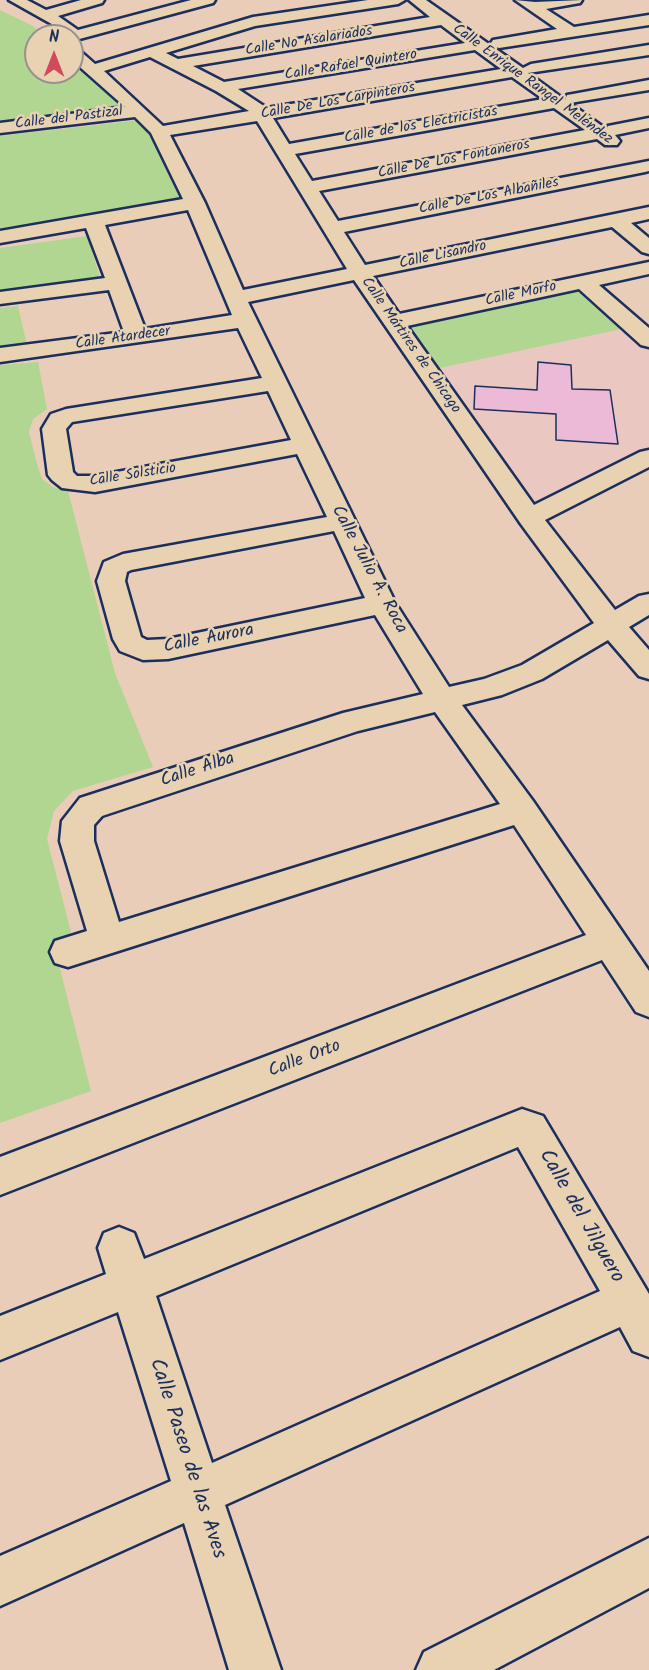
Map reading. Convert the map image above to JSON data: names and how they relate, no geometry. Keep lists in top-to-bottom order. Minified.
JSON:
{"streets":{"street":["Calle No Asalariados","Calle Rafael Quintero","Calle Enrique Rangel Meléndez","Calle De Los Carpinteros","Calle del Pastizal","Calle de los Electricistas","Calle De Los Fontaneros","Calle De Los Albañiles","Calle Lisandro","Calle Morfo","Calle Atardecer","Calle Mártires de Chicago","Calle Solsticio","Calle Julio A. Roca","Calle Aurora","Calle Alba","Calle Orto","Calle del Jilguero","Calle Paseo de las Aves"]},"crossings":[["Calle No Asalariados","Calle Enrique Rangel Meléndez"],["Calle No Asalariados","Calle Mártires de Chicago"],["Calle Rafael Quintero","Calle Enrique Rangel Meléndez"],["Calle Rafael Quintero","Calle Mártires de Chicago"],["Calle Enrique Rangel Meléndez","Calle De Los Carpinteros"],["Calle Enrique Rangel Meléndez","Calle de los Electricistas"],["Calle Enrique Rangel Meléndez","Calle De Los Fontaneros"],["Calle Enrique Rangel Meléndez","Calle De Los Albañiles"],["Calle De Los Carpinteros","Calle Mártires de Chicago"],["Calle De Los Carpinteros","Calle Julio A. Roca"],["Calle del Pastizal","Calle Julio A. Roca"],["Calle de los Electricistas","Calle Mártires de Chicago"],["Calle De Los Fontaneros","Calle Mártires de Chicago"],["Calle De Los Albañiles","Calle Mártires de Chicago"],["Calle Lisandro","Calle Atardecer"],["Calle Lisandro","Calle Mártires de Chicago"],["Calle Lisandro","Calle Julio A. Roca"],["Calle Morfo","Calle Mártires de Chicago"],["Calle Atardecer","Calle Julio A. Roca"],["Calle Mártires de Chicago","Calle Alba"],["Calle Solsticio","Calle Julio A. Roca"],["Calle Julio A. Roca","Calle Aurora"],["Calle Julio A. Roca","Calle Alba"],["Calle Julio A. Roca","Calle Orto"],["Calle del Jilguero","Calle Paseo de las Aves"]],"north":"top"}
